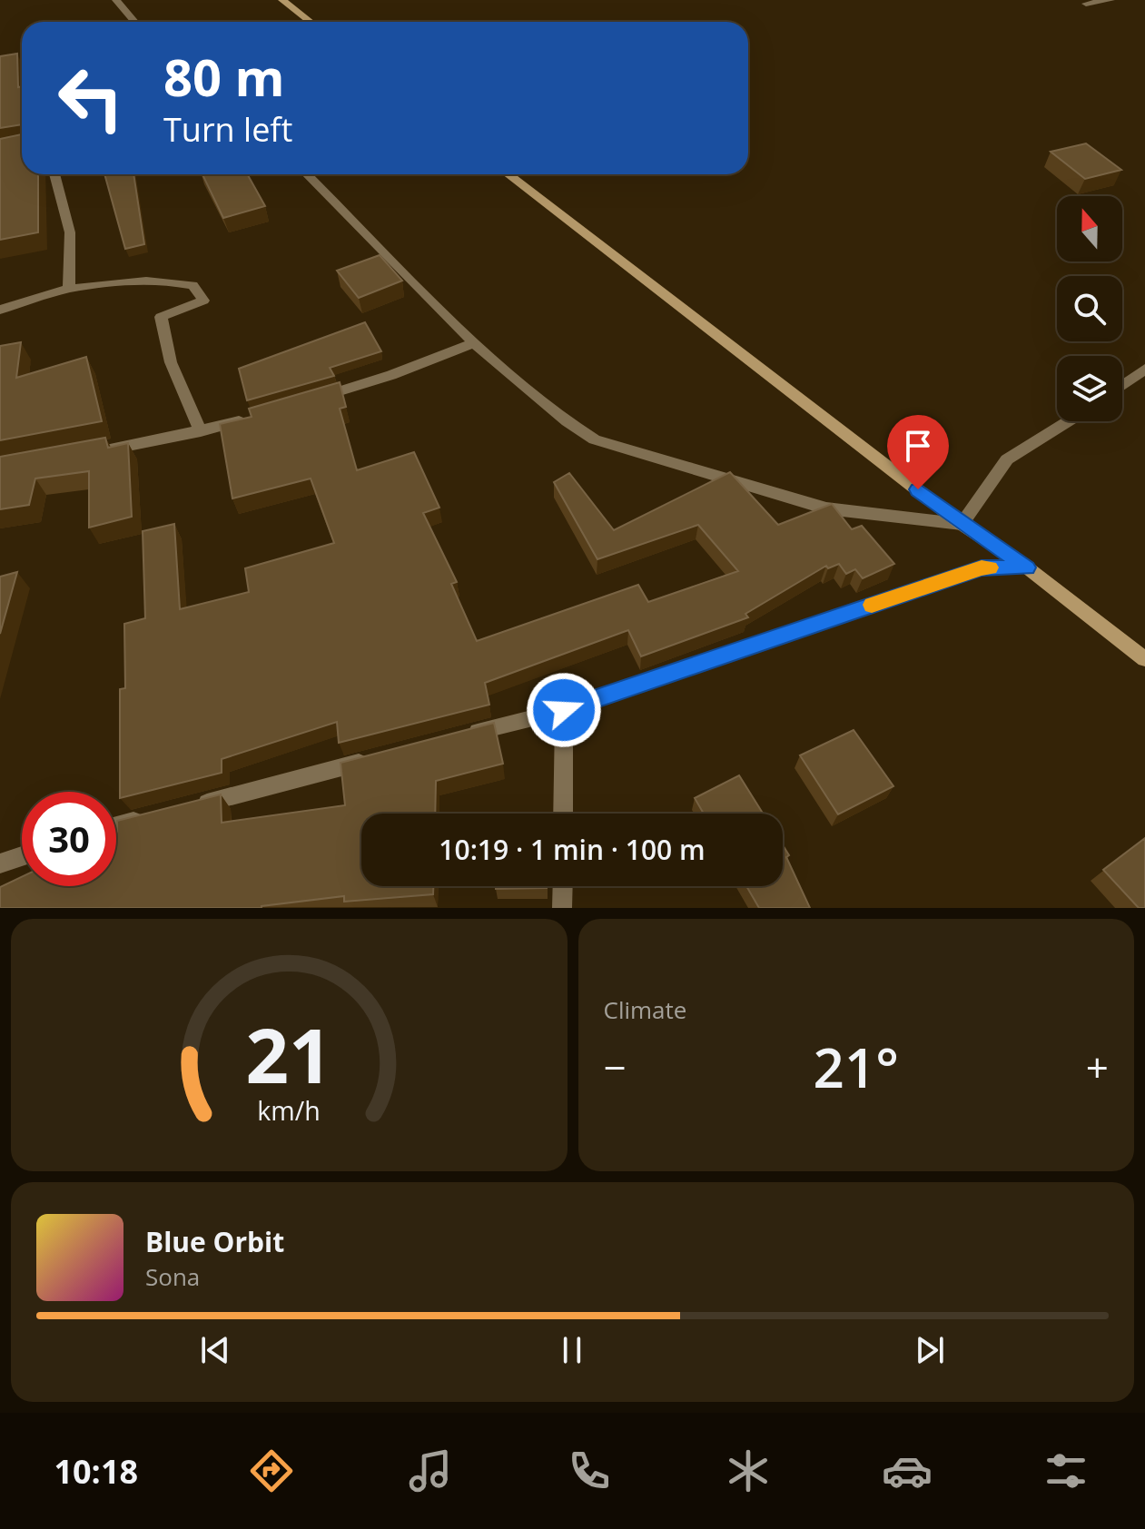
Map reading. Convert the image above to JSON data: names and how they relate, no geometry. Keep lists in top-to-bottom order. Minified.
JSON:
{"north":"top","page":{"turn":["80 m","Turn left"],"limit":"30","trip":"10:19 · 1 min · 100 m","tile":"Climate","heat":["−","21°","+"],"song":["Blue Orbit","Sona"],"tabs":"10:18","gauge":["21","km/h"]}}
